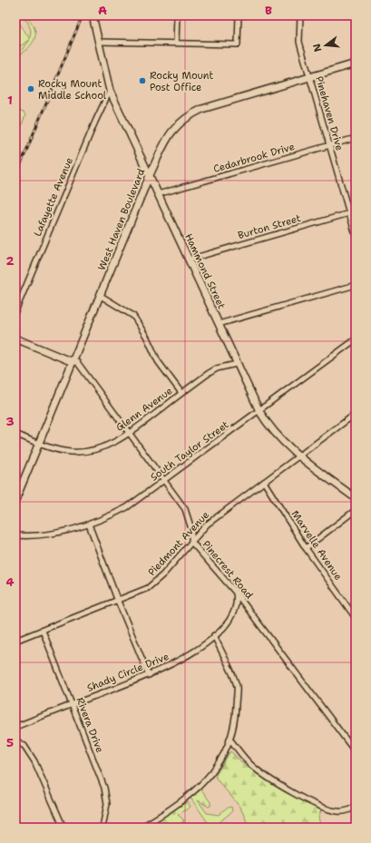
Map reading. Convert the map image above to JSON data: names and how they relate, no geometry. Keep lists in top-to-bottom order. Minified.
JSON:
{"streets":{"street":["Pinehaven Drive","Cedarbrook Drive","Lafayette Avenue","West Haven Boulevard","Burton Street","Hammond Street","Glenn Avenue","South Taylor Street","Piedmont Avenue","Marvelle Avenue","Pinecrest Road","Shady Circle Drive","Rivera Drive"]},"crossings":[["Pinehaven Drive","Cedarbrook Drive"],["Pinehaven Drive","West Haven Boulevard"],["Pinehaven Drive","Burton Street"],["Cedarbrook Drive","Hammond Street"],["Lafayette Avenue","Hammond Street"],["West Haven Boulevard","Hammond Street"],["West Haven Boulevard","Glenn Avenue"],["West Haven Boulevard","Pinecrest Road"],["Burton Street","Hammond Street"],["Hammond Street","Glenn Avenue"],["Hammond Street","South Taylor Street"],["Hammond Street","Piedmont Avenue"],["Glenn Avenue","Pinecrest Road"],["South Taylor Street","Pinecrest Road"],["Piedmont Avenue","Marvelle Avenue"],["Piedmont Avenue","Pinecrest Road"],["Piedmont Avenue","Rivera Drive"],["Pinecrest Road","Shady Circle Drive"],["Shady Circle Drive","Rivera Drive"]],"places":["Rocky Mount Post Office","Rocky Mount Middle School"],"north":"left","grid":{"columns":["A","B"],"rows":["1","2","3","4","5"]}}
